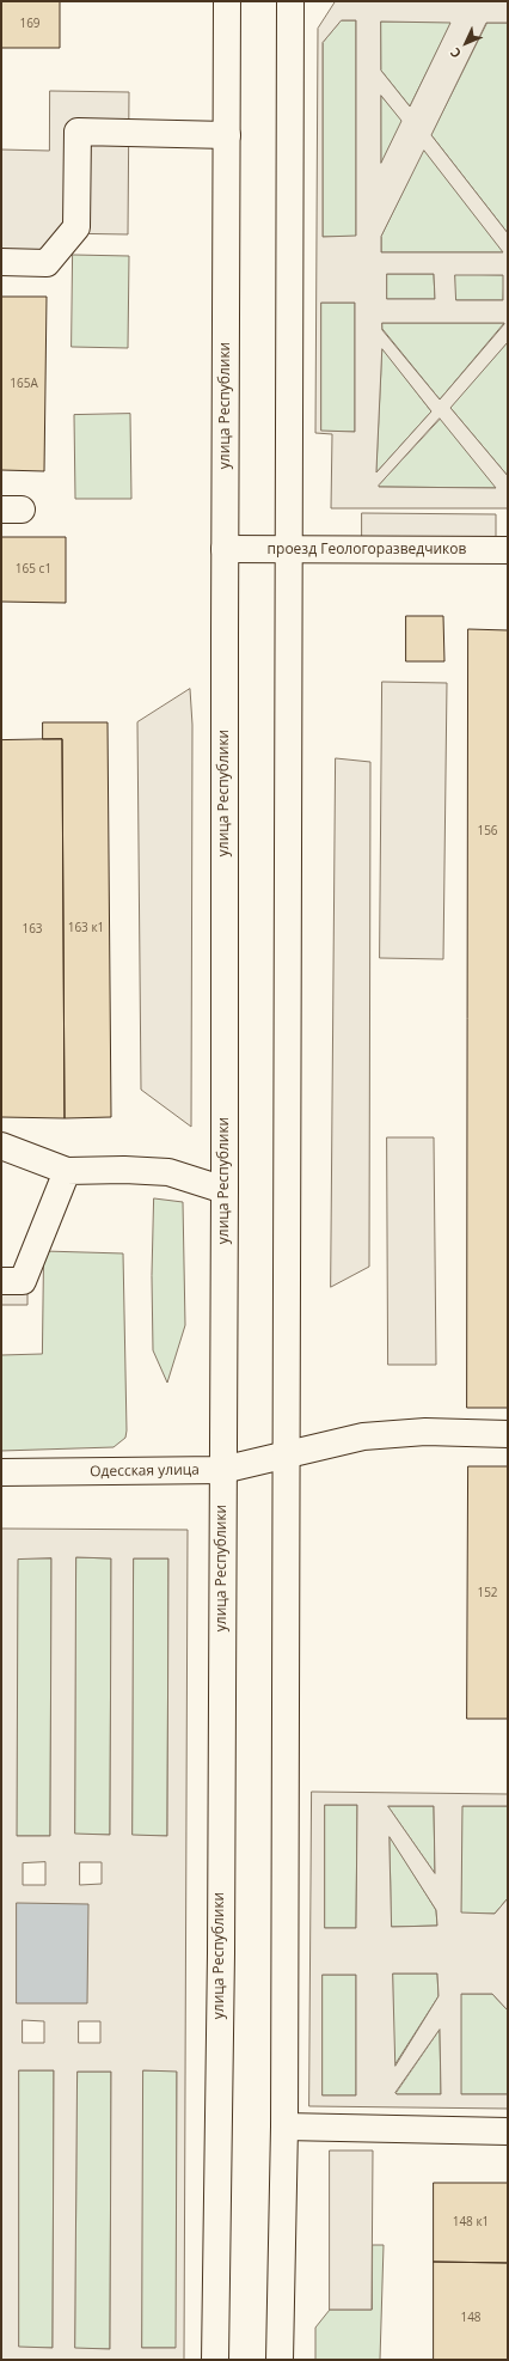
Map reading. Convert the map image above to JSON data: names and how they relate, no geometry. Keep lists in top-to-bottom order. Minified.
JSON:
{"streets":{"main road":["улица Республики","проезд Геологоразведчиков","Одесская улица"]},"crossings":[["улица Республики","проезд Геологоразведчиков"],["улица Республики","Одесская улица"]],"house_numbers":["169","165А","165 с1","156","163 к1","163","152","148 к1","148"],"north":"bottom left"}
